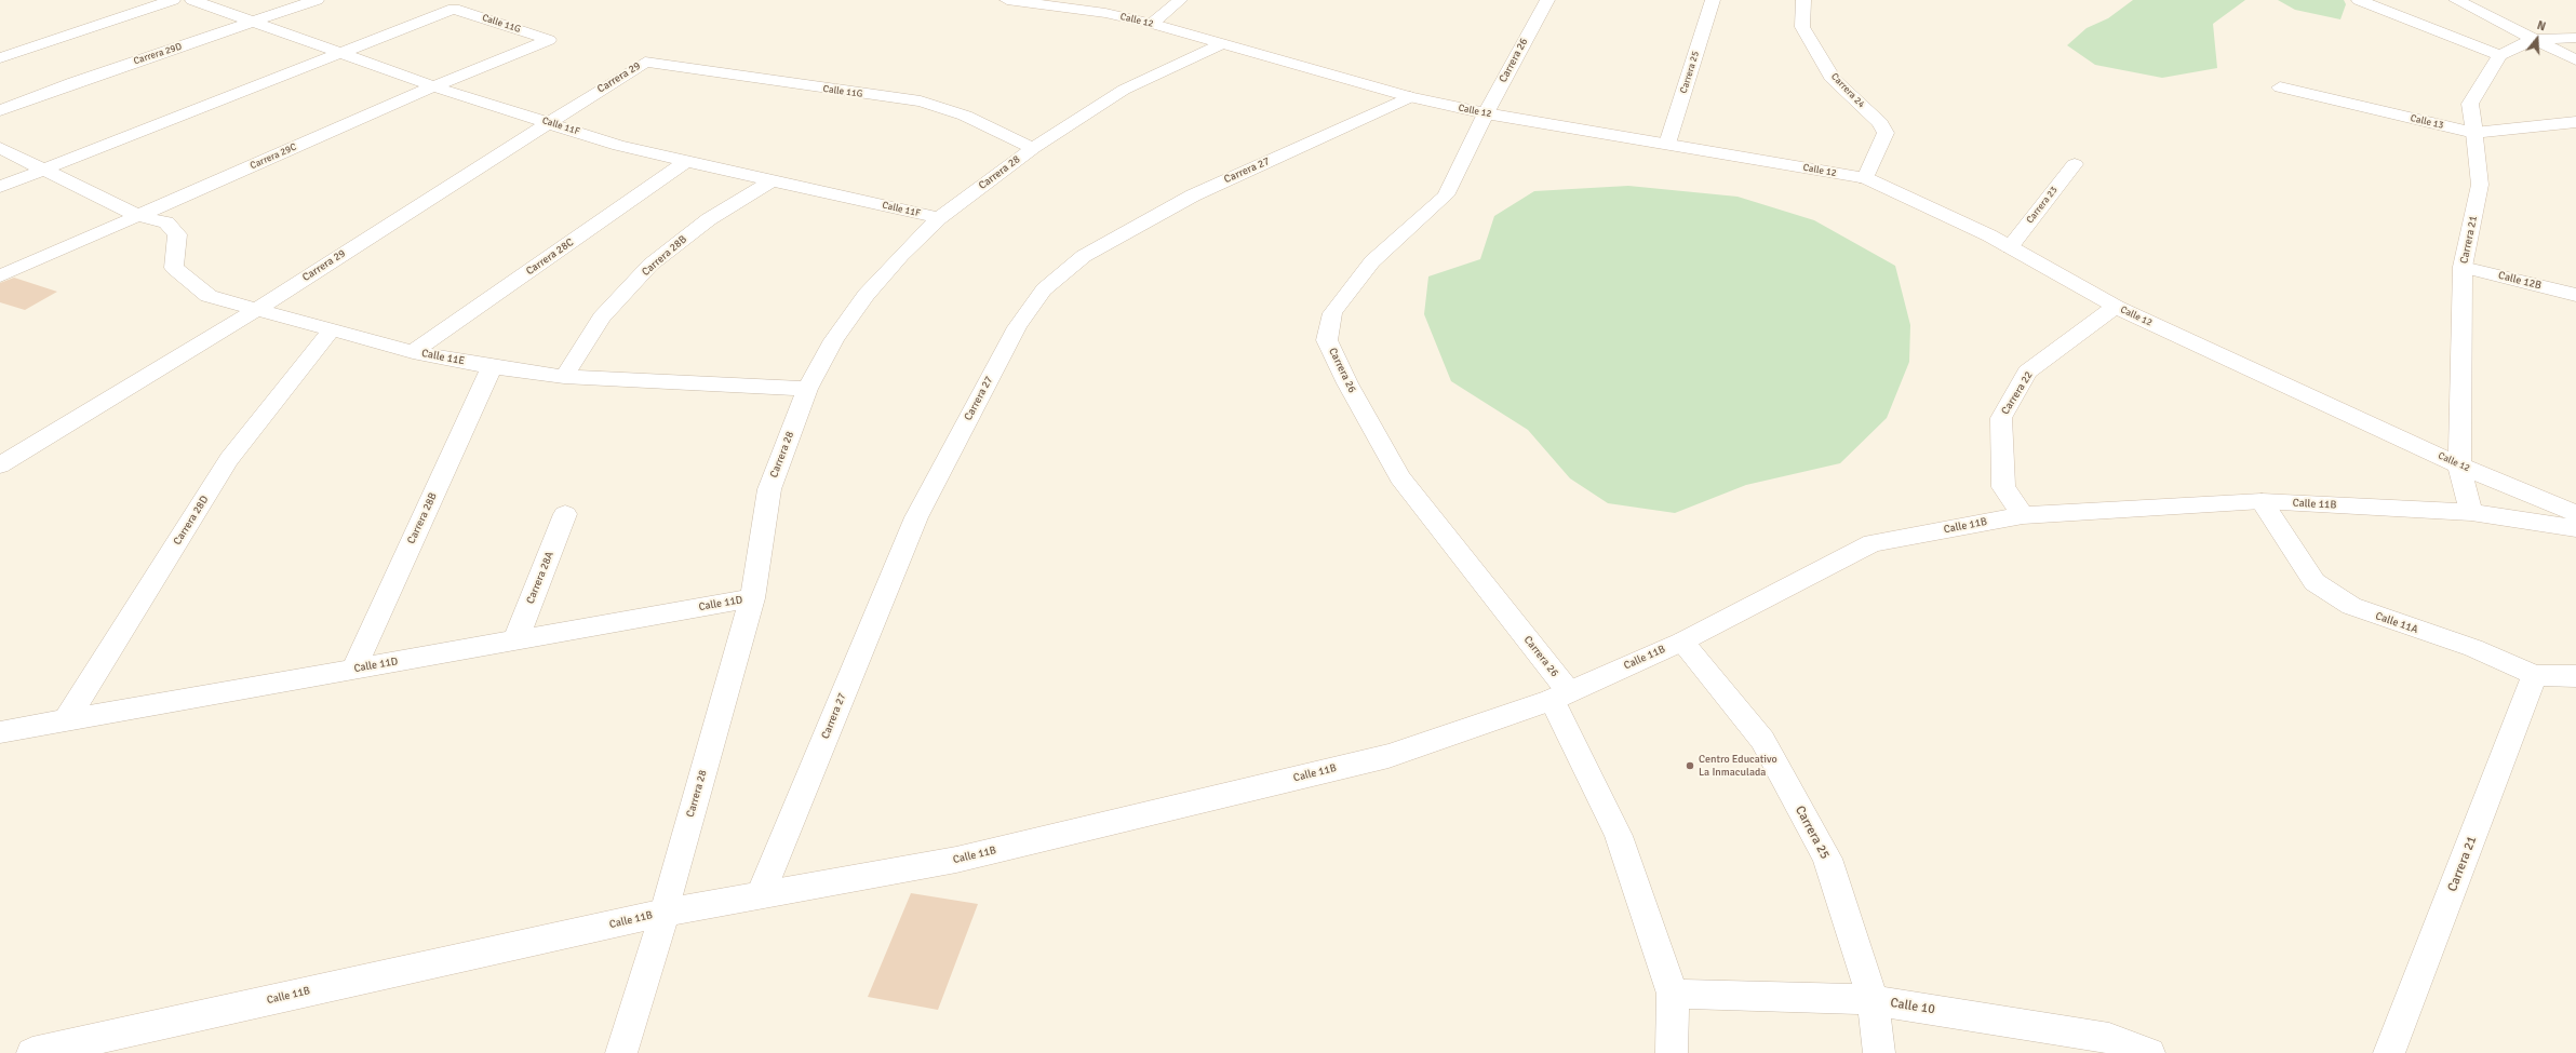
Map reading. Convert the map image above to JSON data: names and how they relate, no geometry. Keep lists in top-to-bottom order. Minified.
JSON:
{"streets":{"street":["Calle 12","Calle 11G","Carrera 29D","Carrera 26","Carrera 25","Carrera 29","Carrera 24","Calle 13","Calle 11F","Carrera 29C","Carrera 27","Carrera 28","Carrera 23","Carrera 21","Carrera 28B","Carrera 28C","Calle 12B","Calle 11E","Carrera 22","Calle 11B","Carrera 28D","Carrera 28A","Calle 11D","Calle 11A","Calle 10"]},"crossings":[["Calle 12","Carrera 26"],["Calle 12","Carrera 25"],["Calle 12","Carrera 24"],["Calle 12","Carrera 27"],["Calle 12","Carrera 28"],["Calle 12","Carrera 23"],["Calle 12","Carrera 21"],["Calle 12","Carrera 22"],["Calle 11G","Carrera 29"],["Calle 11G","Calle 11F"],["Calle 11G","Carrera 29C"],["Calle 11G","Carrera 28"],["Carrera 29D","Calle 11F"],["Carrera 26","Calle 11B"],["Carrera 26","Calle 10"],["Carrera 25","Calle 11B"],["Carrera 25","Calle 10"],["Carrera 29","Calle 11F"],["Carrera 29","Calle 11E"],["Calle 13","Carrera 21"],["Calle 11F","Carrera 29C"],["Calle 11F","Carrera 28"],["Calle 11F","Carrera 28B"],["Calle 11F","Carrera 28C"],["Carrera 29C","Calle 11E"],["Carrera 27","Calle 11B"],["Carrera 28","Calle 11E"],["Carrera 28","Calle 11B"],["Carrera 28","Calle 11D"],["Carrera 21","Calle 12B"],["Carrera 21","Calle 11B"],["Carrera 21","Calle 11A"],["Carrera 28B","Calle 11E"],["Carrera 28B","Calle 11D"],["Carrera 28C","Calle 11E"],["Calle 11E","Carrera 28D"],["Carrera 22","Calle 11B"],["Calle 11B","Calle 11A"],["Carrera 28D","Calle 11D"],["Carrera 28A","Calle 11D"]],"places":["Centro Educativo La Inmaculada"],"north":"top"}
